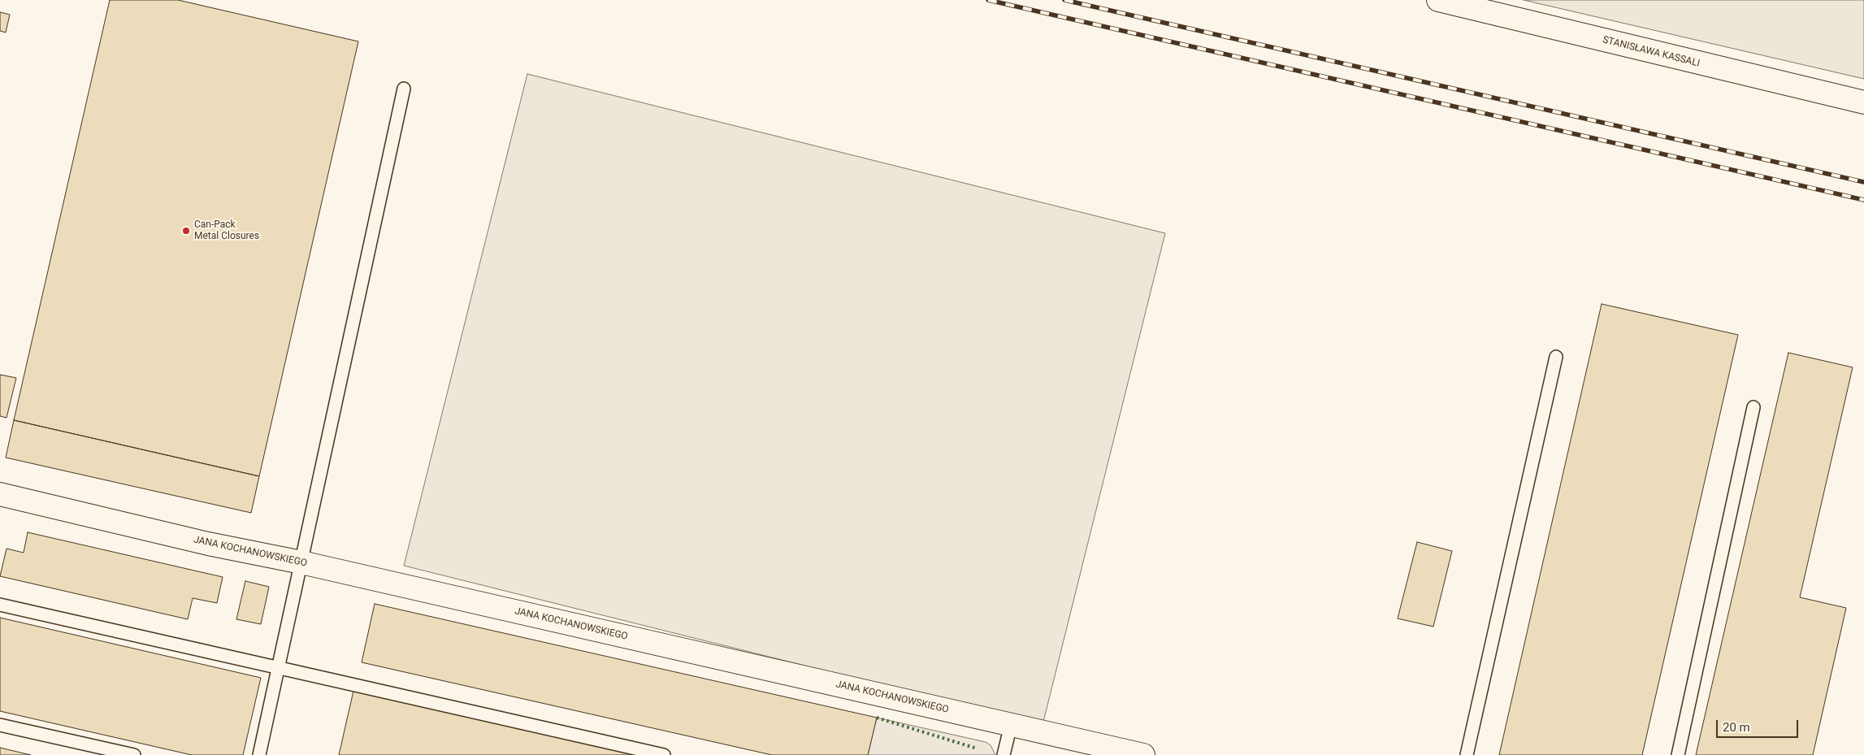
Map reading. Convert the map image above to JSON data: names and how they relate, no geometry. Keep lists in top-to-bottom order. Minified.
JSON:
{"streets":{"street":["STANISŁAWA KASSALI","JANA KOCHANOWSKIEGO"]},"places":["Can-Pack Metal Closures"],"scale_bar":"20 m"}
